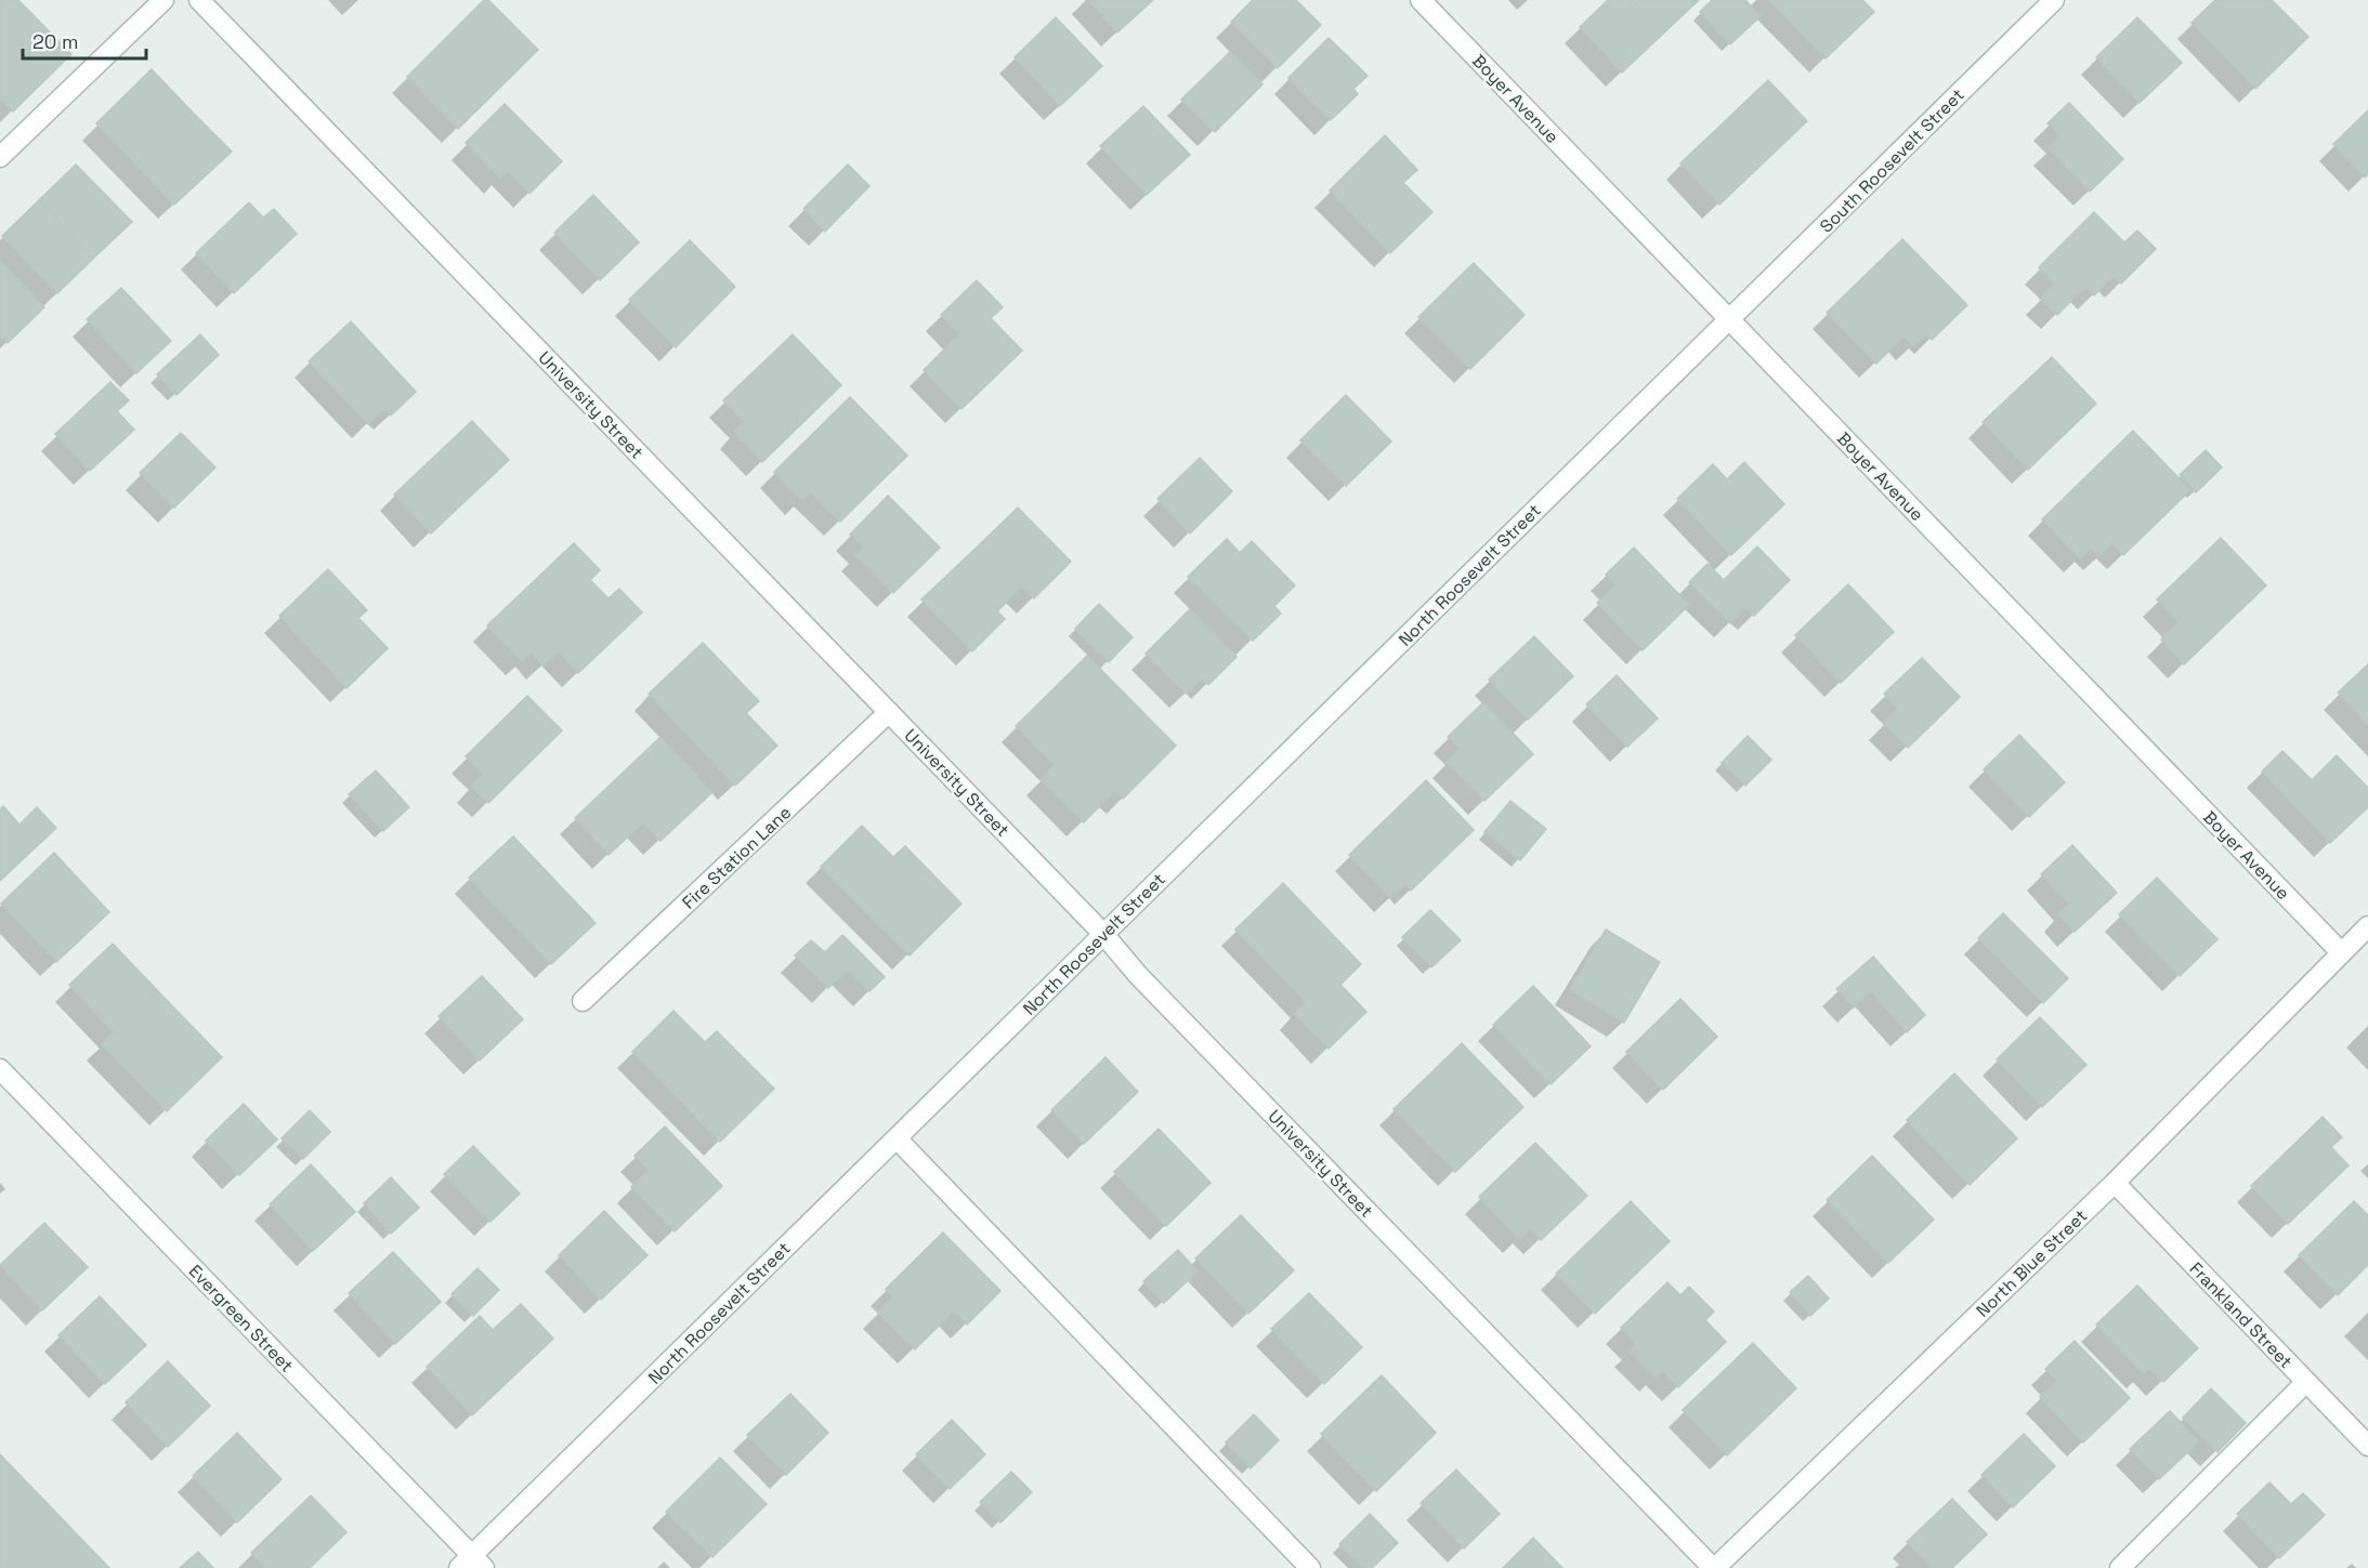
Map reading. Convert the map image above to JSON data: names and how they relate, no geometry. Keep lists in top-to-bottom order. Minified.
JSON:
{"streets":{"street":["Boyer Avenue","South Roosevelt Street","University Street","North Roosevelt Street","Fire Station Lane","North Blue Street","Frankland Street","Evergreen Street"]},"crossings":[["Boyer Avenue","South Roosevelt Street"],["Boyer Avenue","North Roosevelt Street"],["Boyer Avenue","North Blue Street"],["South Roosevelt Street","North Roosevelt Street"],["University Street","North Roosevelt Street"],["University Street","Fire Station Lane"],["University Street","North Blue Street"],["North Roosevelt Street","Evergreen Street"],["North Blue Street","Frankland Street"]],"scale_bar":"20 m"}
